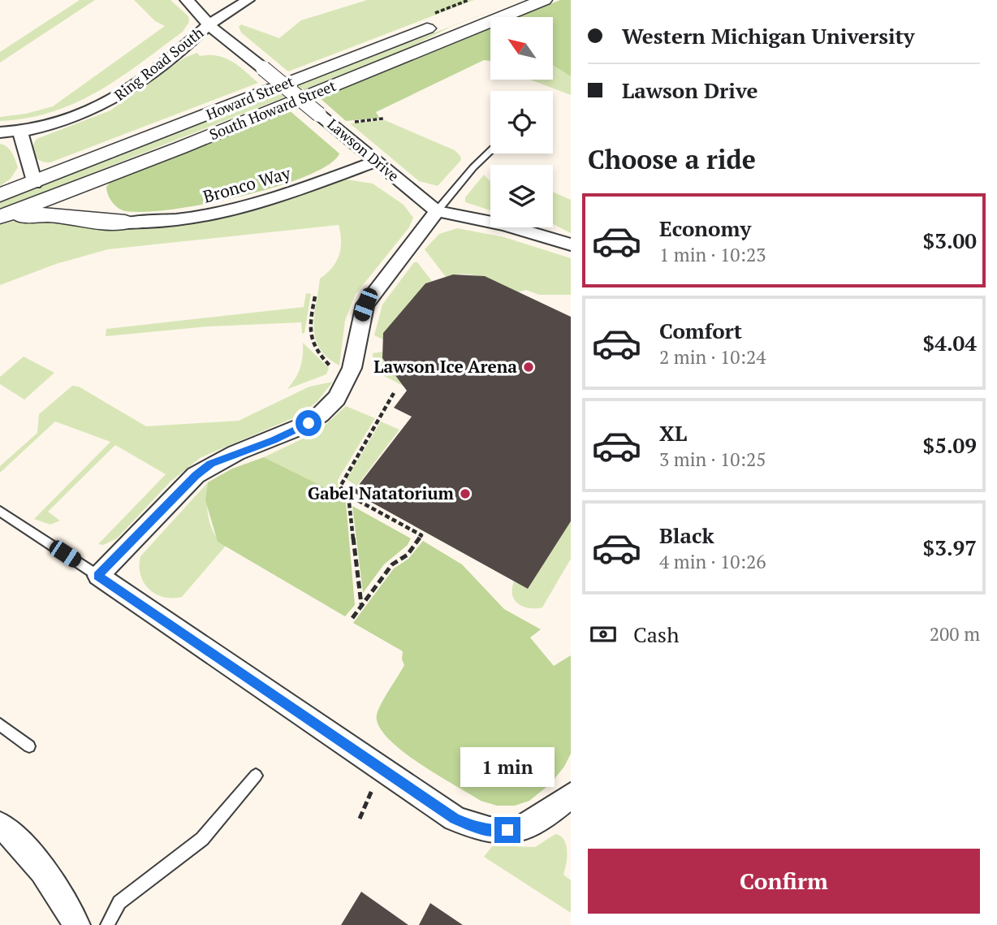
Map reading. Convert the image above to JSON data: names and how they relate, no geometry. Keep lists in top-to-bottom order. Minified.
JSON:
{"streets":{"street":["Ring Road South","Howard Street","South Howard Street","Lawson Drive","Bronco Way"]},"crossings":[["Ring Road South","Lawson Drive"],["Lawson Drive","Bronco Way"]],"places":["Lawson Ice Arena","Gabel Natatorium"],"north":"top left","page":{"banner":["Western Michigan University","Lawson Drive"],"heading":"Choose a ride","list":[{"name":"Economy","note":"1 min · 10:23","value":"$3.00"},{"name":"Comfort","note":"2 min · 10:24","value":"$4.04"},{"name":"XL","note":"3 min · 10:25","value":"$5.09"},{"name":"Black","note":"4 min · 10:26","value":"$3.97"}],"pay":["Cash","200 m"],"bubble":"1 min","buttons":"Confirm"}}
